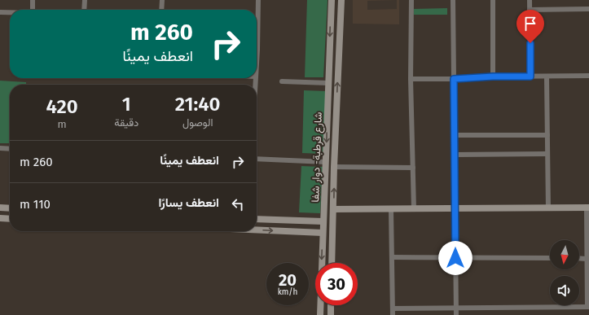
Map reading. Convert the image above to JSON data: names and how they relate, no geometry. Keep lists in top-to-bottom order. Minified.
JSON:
{"streets":{"main road":["شارع قرطبة- دوار شفا"]},"north":"bottom","page":{"turn":["260 m","انعطف يمينًا"],"eta":["21:40","الوصول","1","دقيقة","420","m"],"list":[{"name":"انعطف يمينًا","value":"260 m"},{"name":"انعطف يسارًا","value":"110 m"}],"speed":"20 km/h","limit":"30"}}
